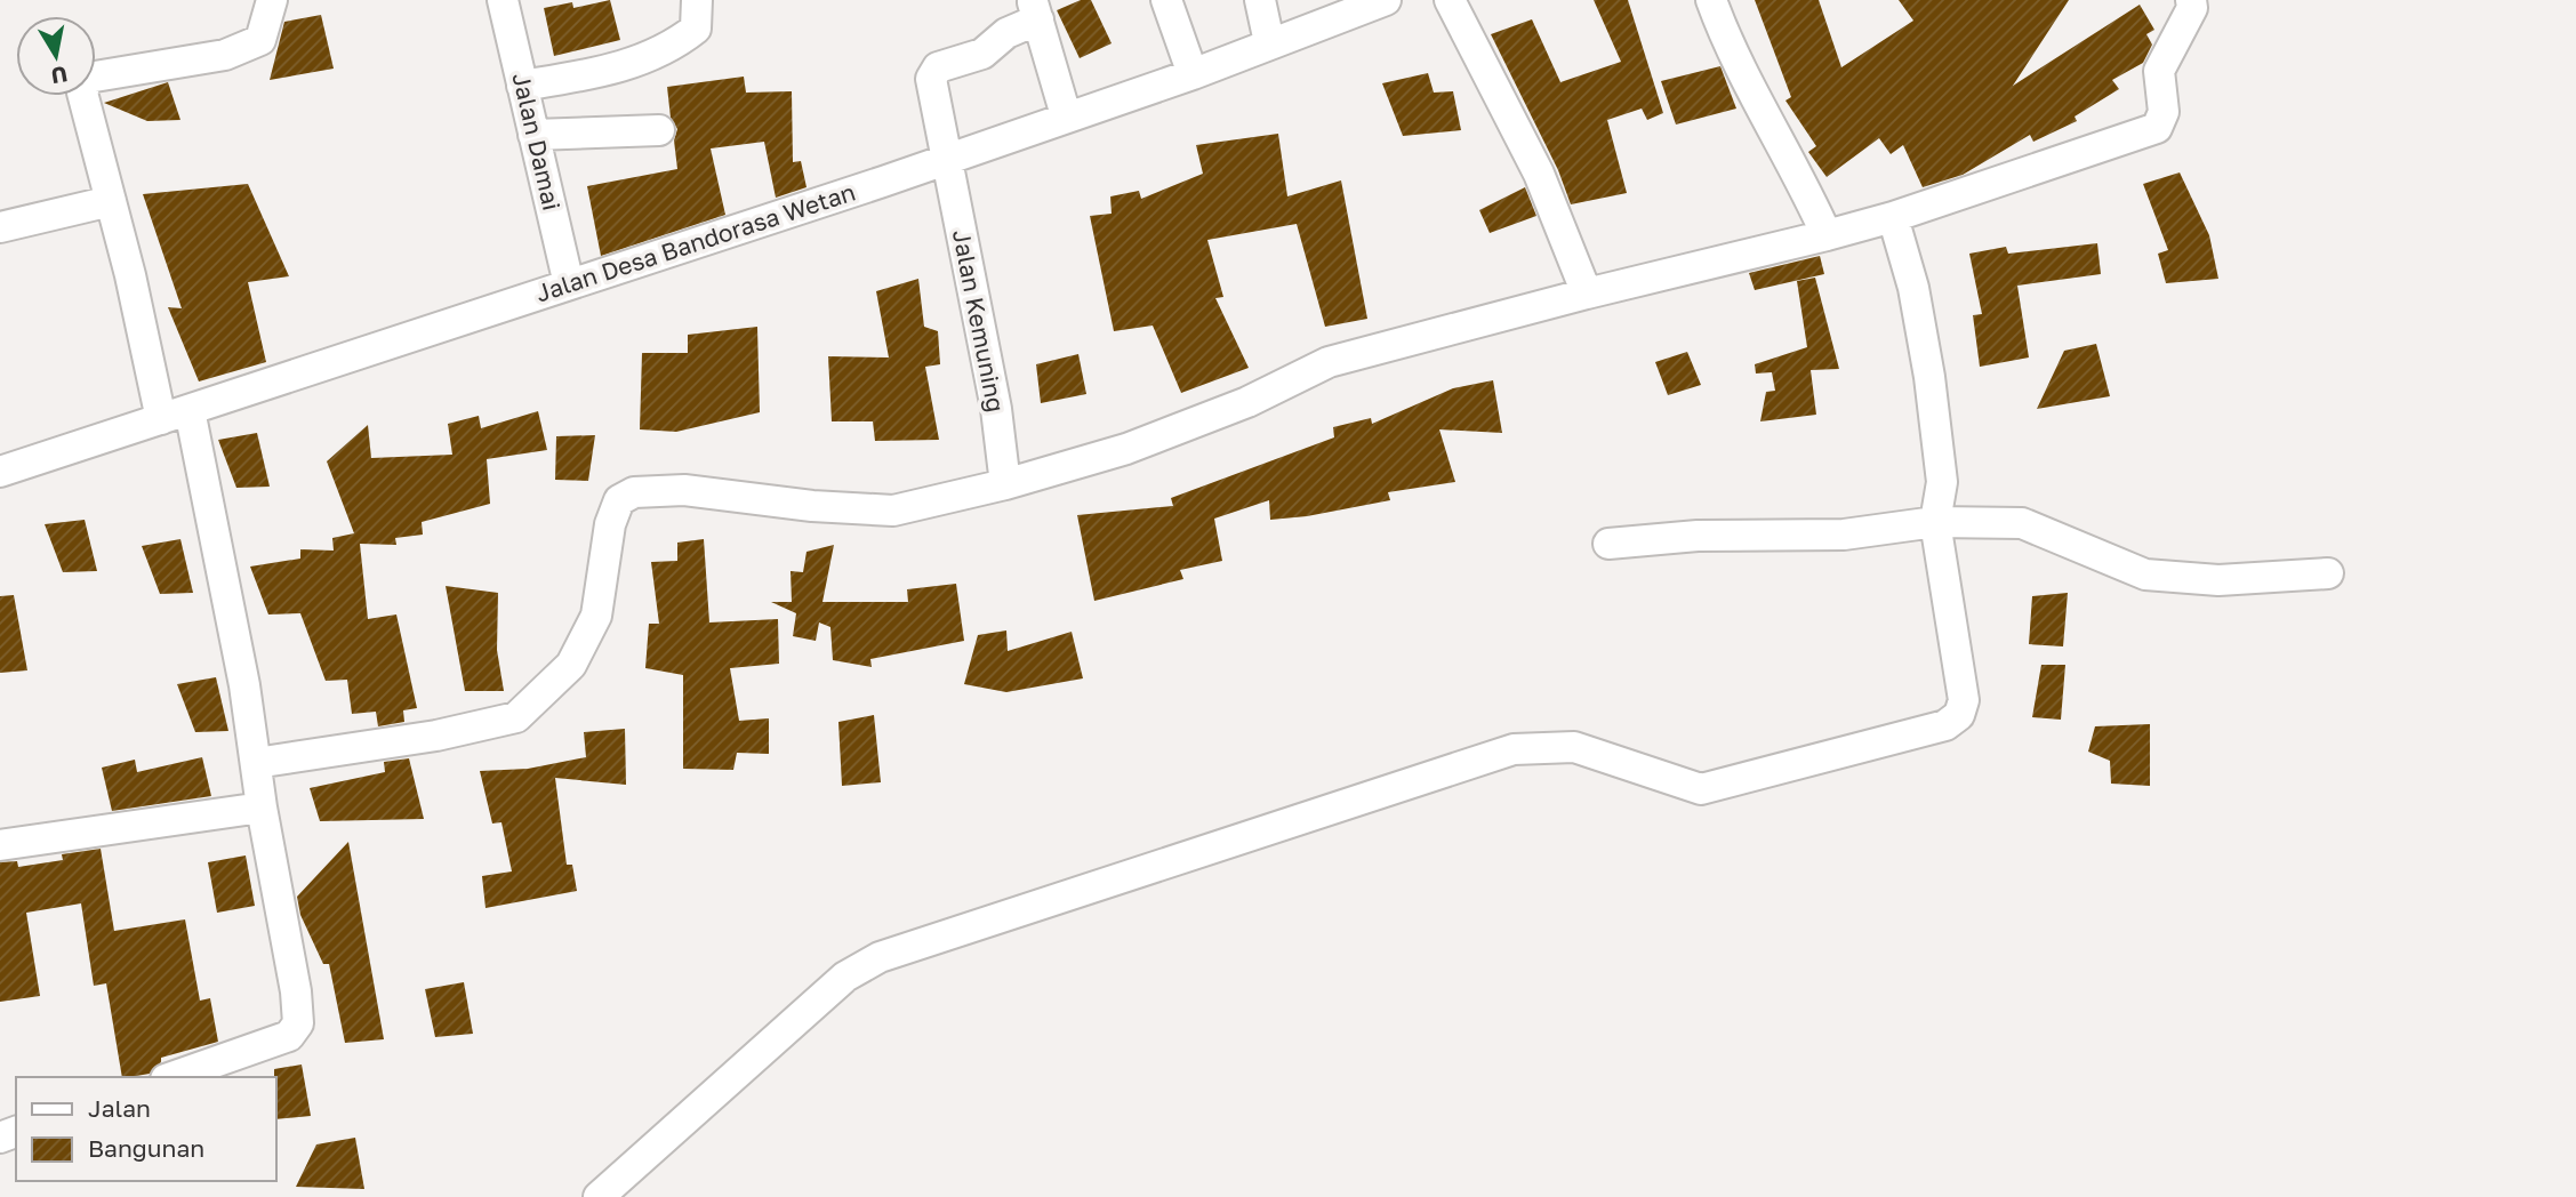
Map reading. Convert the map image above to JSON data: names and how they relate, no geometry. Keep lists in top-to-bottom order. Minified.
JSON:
{"streets":{"street":["Jalan Damai","Jalan Desa Bandorasa Wetan","Jalan Kemuning"]},"crossings":[["Jalan Damai","Jalan Desa Bandorasa Wetan"],["Jalan Desa Bandorasa Wetan","Jalan Kemuning"]],"legend":["Jalan","Bangunan"],"north":"bottom"}
